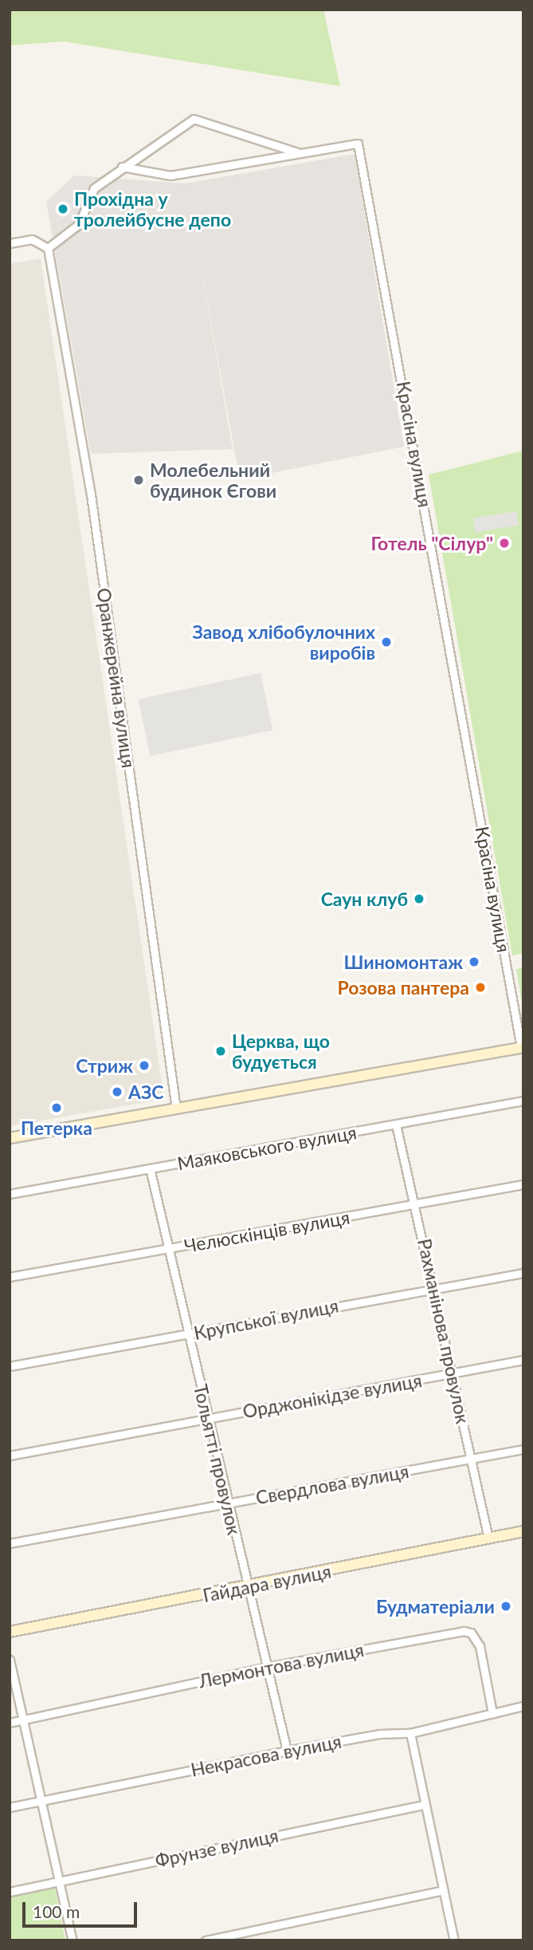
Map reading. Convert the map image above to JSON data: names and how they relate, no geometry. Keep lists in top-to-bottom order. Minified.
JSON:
{"streets":{"street":["Красіна вулиця","Оранжерейна вулиця","Маяковського вулиця","Челюскінців вулиця","Крупської вулиця","Рахманінова провулок","Орджонікідзе вулиця","Тольятті провулок","Свердлова вулиця","Гайдара вулиця","Лермонтова вулиця","Некрасова вулиця","Фрунзе вулиця"]},"crossings":[["Маяковського вулиця","Рахманінова провулок"],["Маяковського вулиця","Тольятті провулок"],["Челюскінців вулиця","Рахманінова провулок"],["Челюскінців вулиця","Тольятті провулок"],["Крупської вулиця","Рахманінова провулок"],["Крупської вулиця","Тольятті провулок"],["Рахманінова провулок","Орджонікідзе вулиця"],["Рахманінова провулок","Свердлова вулиця"],["Рахманінова провулок","Гайдара вулиця"],["Орджонікідзе вулиця","Тольятті провулок"],["Тольятті провулок","Свердлова вулиця"],["Тольятті провулок","Гайдара вулиця"],["Тольятті провулок","Лермонтова вулиця"],["Тольятті провулок","Некрасова вулиця"],["Лермонтова вулиця","Некрасова вулиця"]],"places":["Прохідна у тролейбусне депо","Молебельний будинок Єгови","Готель \"Сілур\"","Завод хлібобулочних виробів","Саун клуб","Шиномонтаж","Розова пантера","Церква, що будується","Стриж","АЗС","Петерка","Будматеріали"],"scale_bar":"100 m"}
